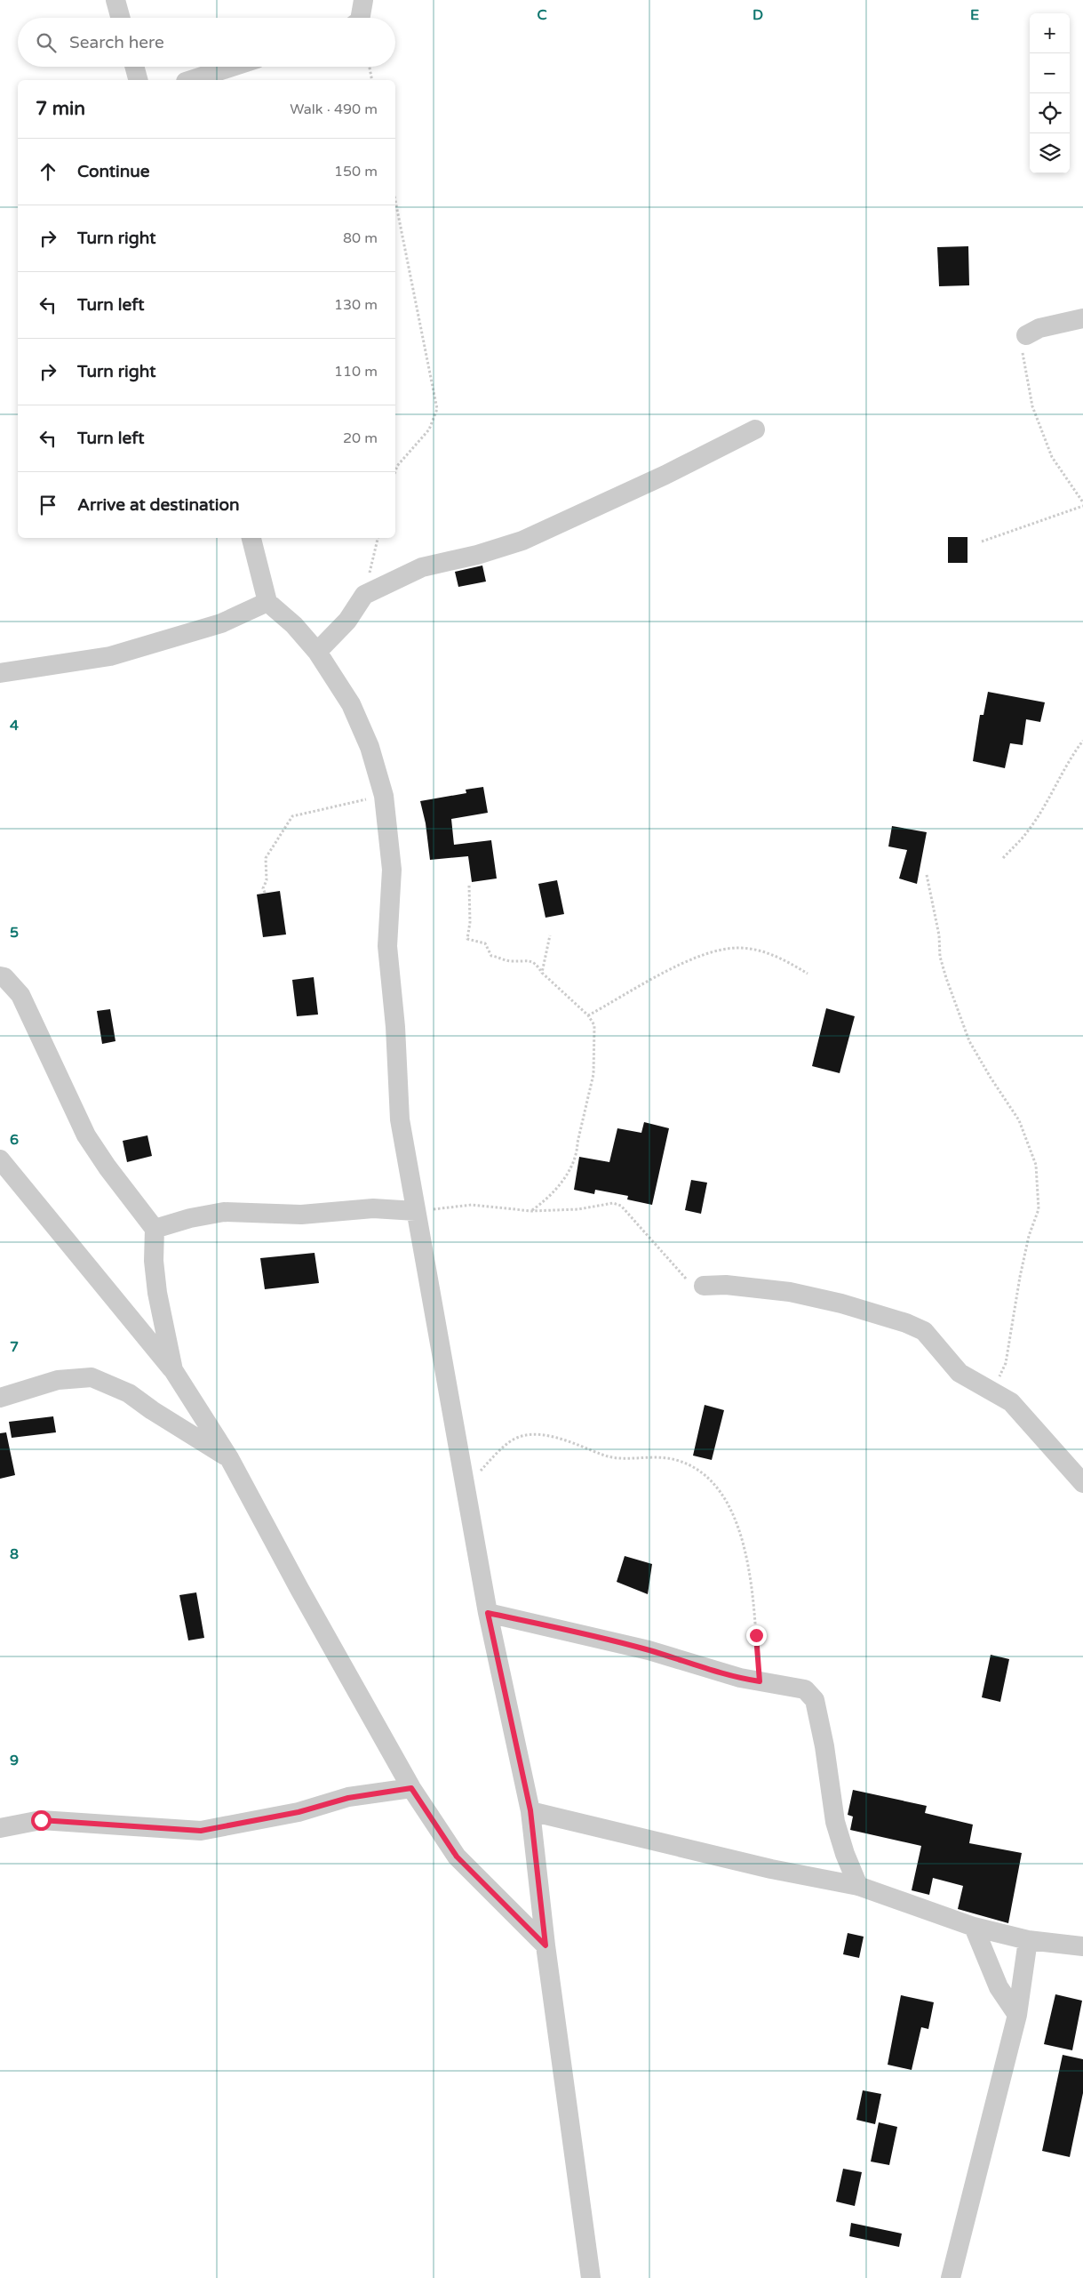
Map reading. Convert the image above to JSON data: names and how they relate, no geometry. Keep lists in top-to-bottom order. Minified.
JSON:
{"page":{"map_buttons":["+","−"],"search":"Search here","heading":["7 min","Walk · 490 m"],"list":[["Continue","150 m"],["Turn right","80 m"],["Turn left","130 m"],["Turn right","110 m"],["Turn left","20 m"],"Arrive at destination"]},"grid":{"columns":["C","D","E"],"rows":["4","5","6","7","8","9"]}}
